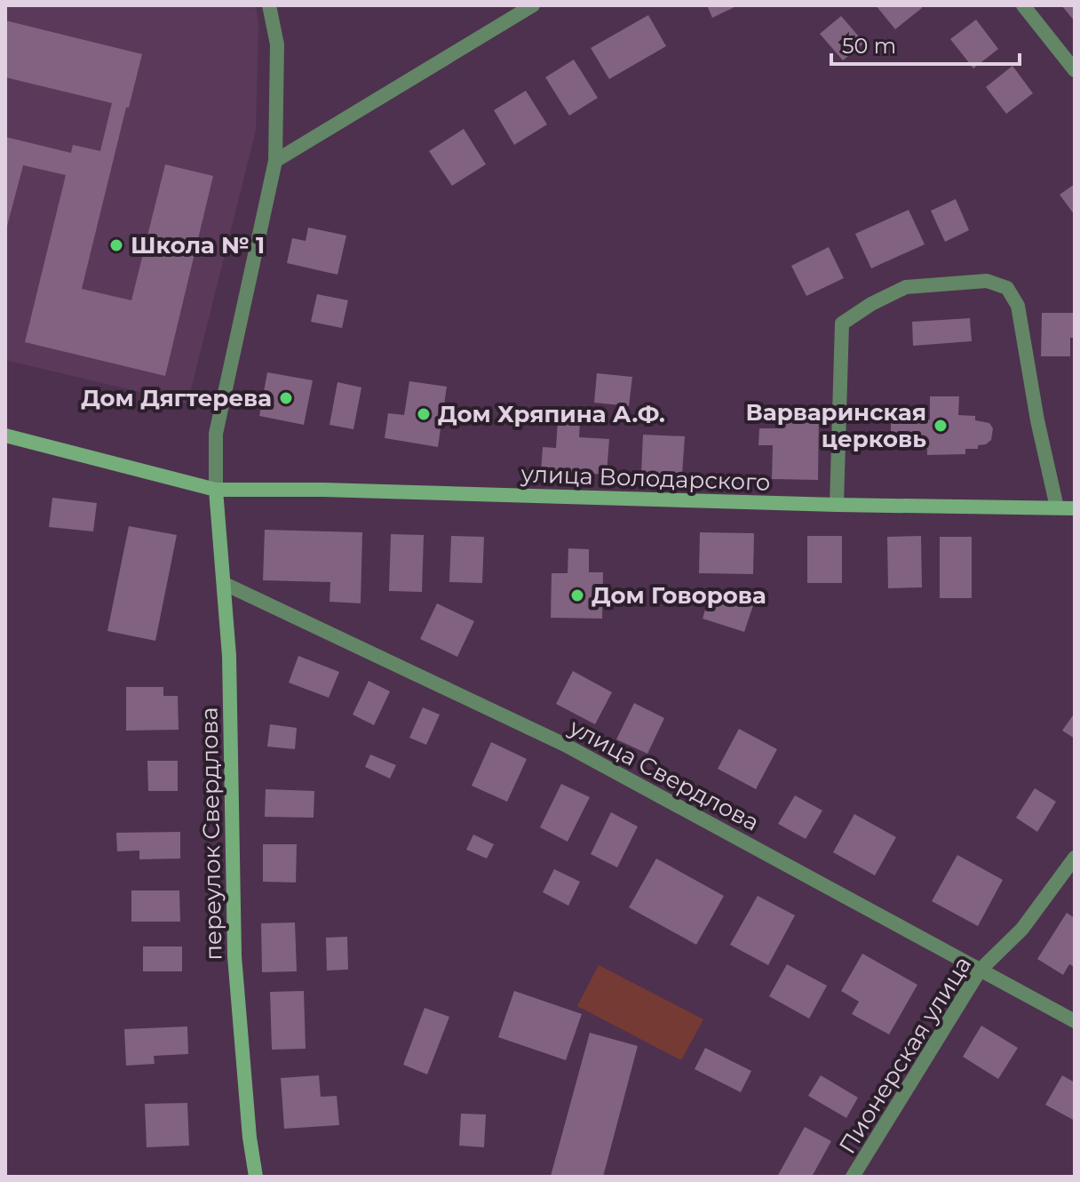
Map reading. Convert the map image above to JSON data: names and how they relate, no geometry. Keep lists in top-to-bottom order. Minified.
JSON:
{"streets":{"main road":["улица Володарского","переулок Свердлова"],"street":["улица Свердлова","Пионерская улица"]},"crossings":[["улица Володарского","переулок Свердлова"],["улица Свердлова","переулок Свердлова"],["улица Свердлова","Пионерская улица"]],"places":["Школа № 1","Дом Дягтерева","Дом Хряпина А.Ф.","Варваринская церковь","Дом Говорова"],"scale_bar":"50 m"}
